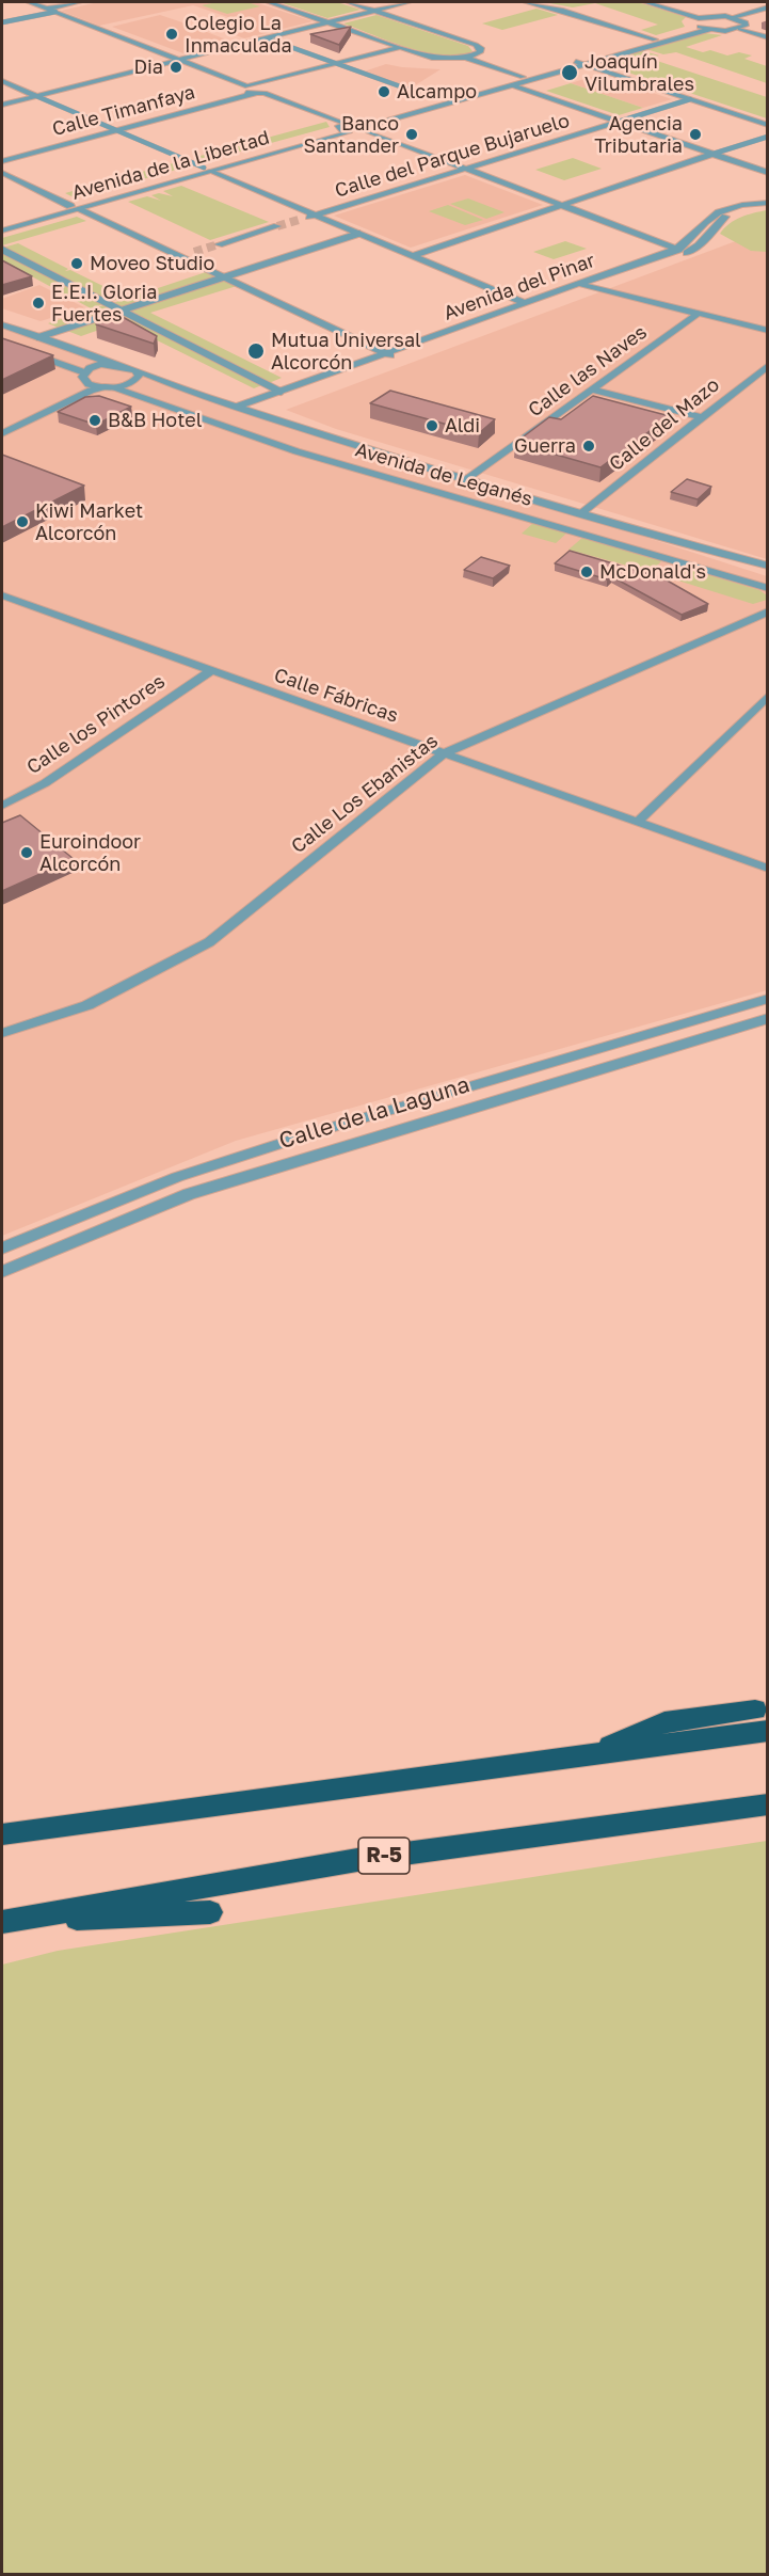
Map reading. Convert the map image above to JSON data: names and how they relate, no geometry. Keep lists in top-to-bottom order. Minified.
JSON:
{"streets":{"highway":["R-5"],"street":["Calle Timanfaya","Calle del Parque Bujaruelo","Avenida de la Libertad","Avenida del Pinar","Calle las Naves","Calle del Mazo","Avenida de Leganés","Calle Fábricas","Calle los Pintores","Calle Los Ebanistas","Calle de la Laguna"]},"crossings":[["Avenida del Pinar","Avenida de Leganés"],["Calle las Naves","Avenida de Leganés"],["Calle del Mazo","Avenida de Leganés"],["Calle Fábricas","Calle los Pintores"],["Calle Fábricas","Calle Los Ebanistas"]],"places":["Colegio La Inmaculada","Dia","Joaquín Vilumbrales","Alcampo","Banco Santander","Agencia Tributaria","Moveo Studio","E.E.I. Gloria Fuertes","Mutua Universal Alcorcón","B&B Hotel","Aldi","Guerra","Kiwi Market Alcorcón","McDonald's","Euroindoor Alcorcón"]}
